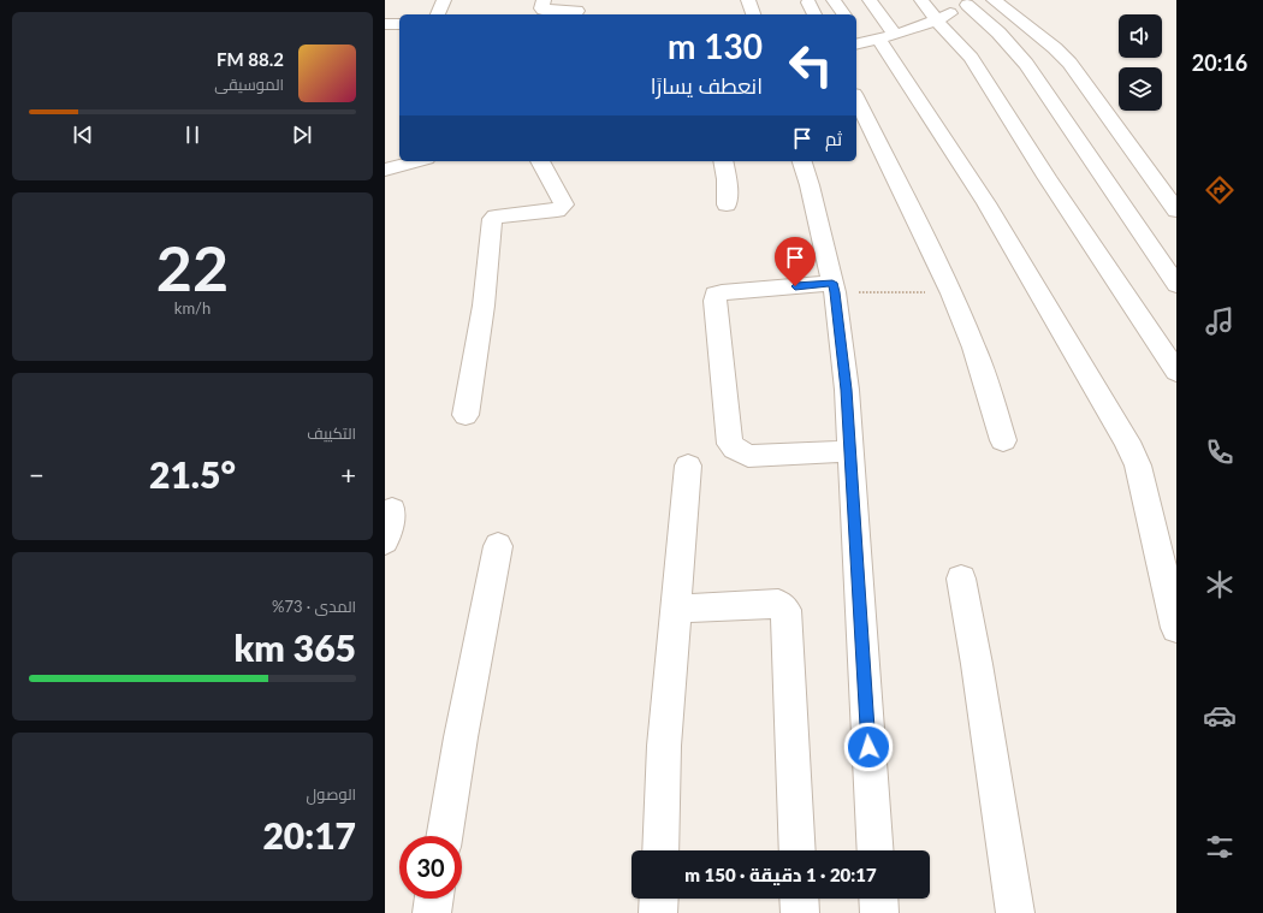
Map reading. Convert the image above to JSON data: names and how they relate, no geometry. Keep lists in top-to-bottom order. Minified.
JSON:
{"page":{"tabs":"20:16","turn":["130 m","انعطف يسارًا"],"song":["88.2 FM","الموسيقى"],"then":"ثم","tile":[["22","km/h"],"التكييف",["المدى · 73%","365 km"],["الوصول","20:17"]],"heat":["−","21.5°","+"],"limit":"30","trip":"20:17 · 1 دقيقة · 150 m"}}
